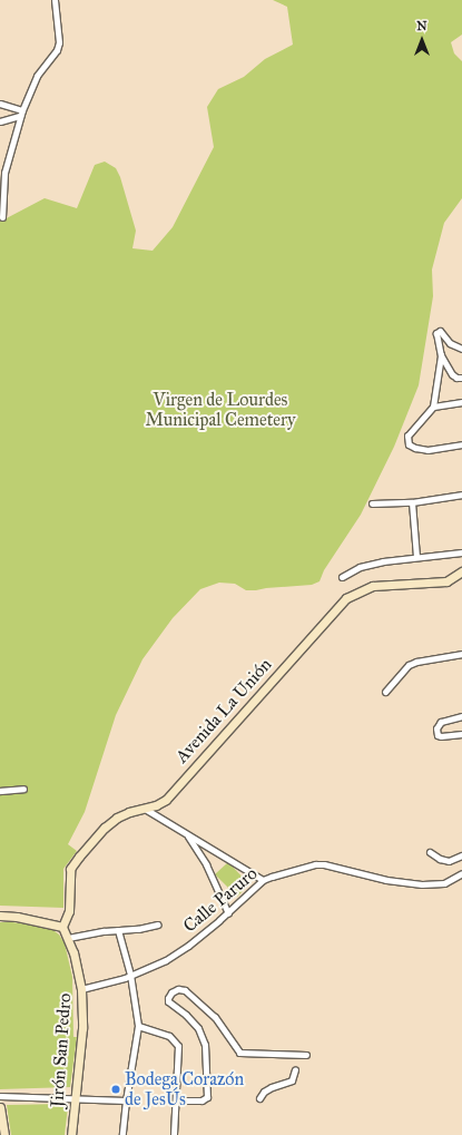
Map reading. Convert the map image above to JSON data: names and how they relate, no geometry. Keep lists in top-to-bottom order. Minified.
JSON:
{"streets":{"main road":["Avenida La Unión","Jirón San Pedro"],"street":["Calle Paruro"]},"crossings":[["Avenida La Unión","Jirón San Pedro"],["Calle Paruro","Jirón San Pedro"]],"parks":["Virgen de Lourdes Municipal Cemetery"],"places":["Bodega Corazón de JesÚs"],"north":"top"}
